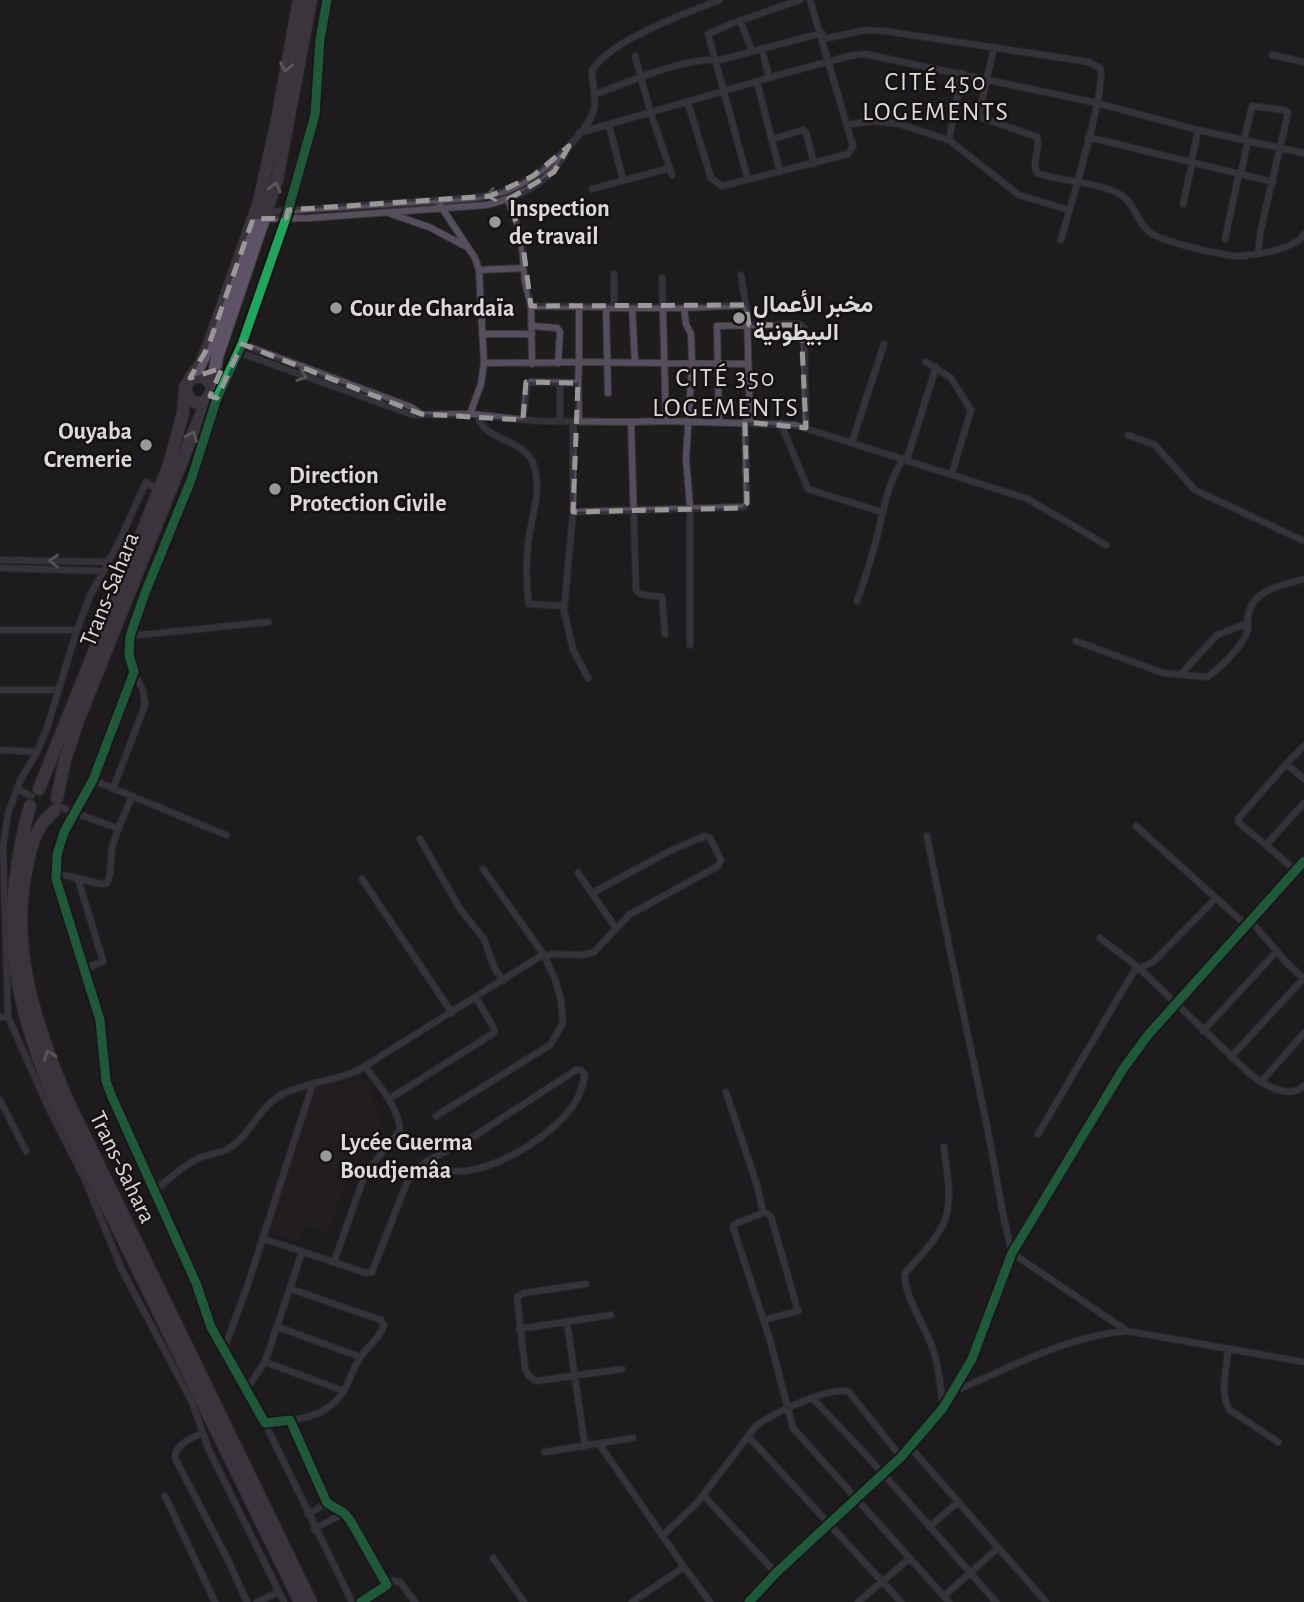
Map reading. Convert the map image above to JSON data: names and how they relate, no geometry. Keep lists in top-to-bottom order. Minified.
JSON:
{"streets":{"highway":["Trans-Sahara"]},"districts":["CITÉ 450 LOGEMENTS","CITÉ 350 LOGEMENTS"],"places":["Inspection de travail","Cour de Ghardaïa","مخبر الأعمال البيطونية","Ouyaba Cremerie","Direction Protection Civile","Lycée Guerma Boudjemâa"]}
